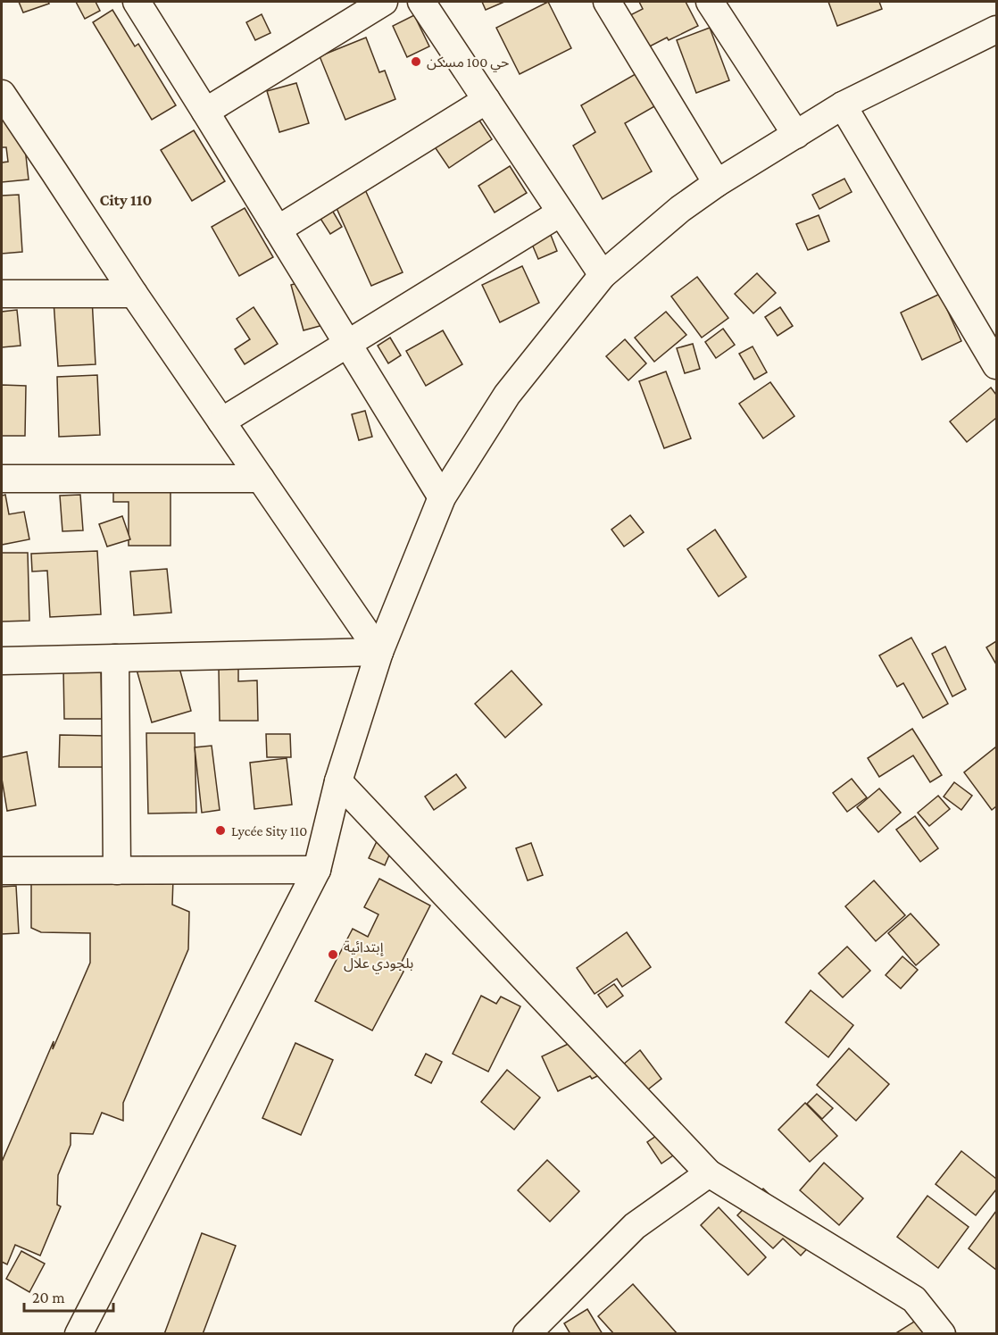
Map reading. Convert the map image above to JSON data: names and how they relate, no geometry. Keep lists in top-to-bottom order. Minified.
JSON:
{"districts":["City 110"],"places":["حي 100 مسكن","Lycée Sity 110","إبتدائية بلجودي علال"],"scale_bar":"20 m"}
